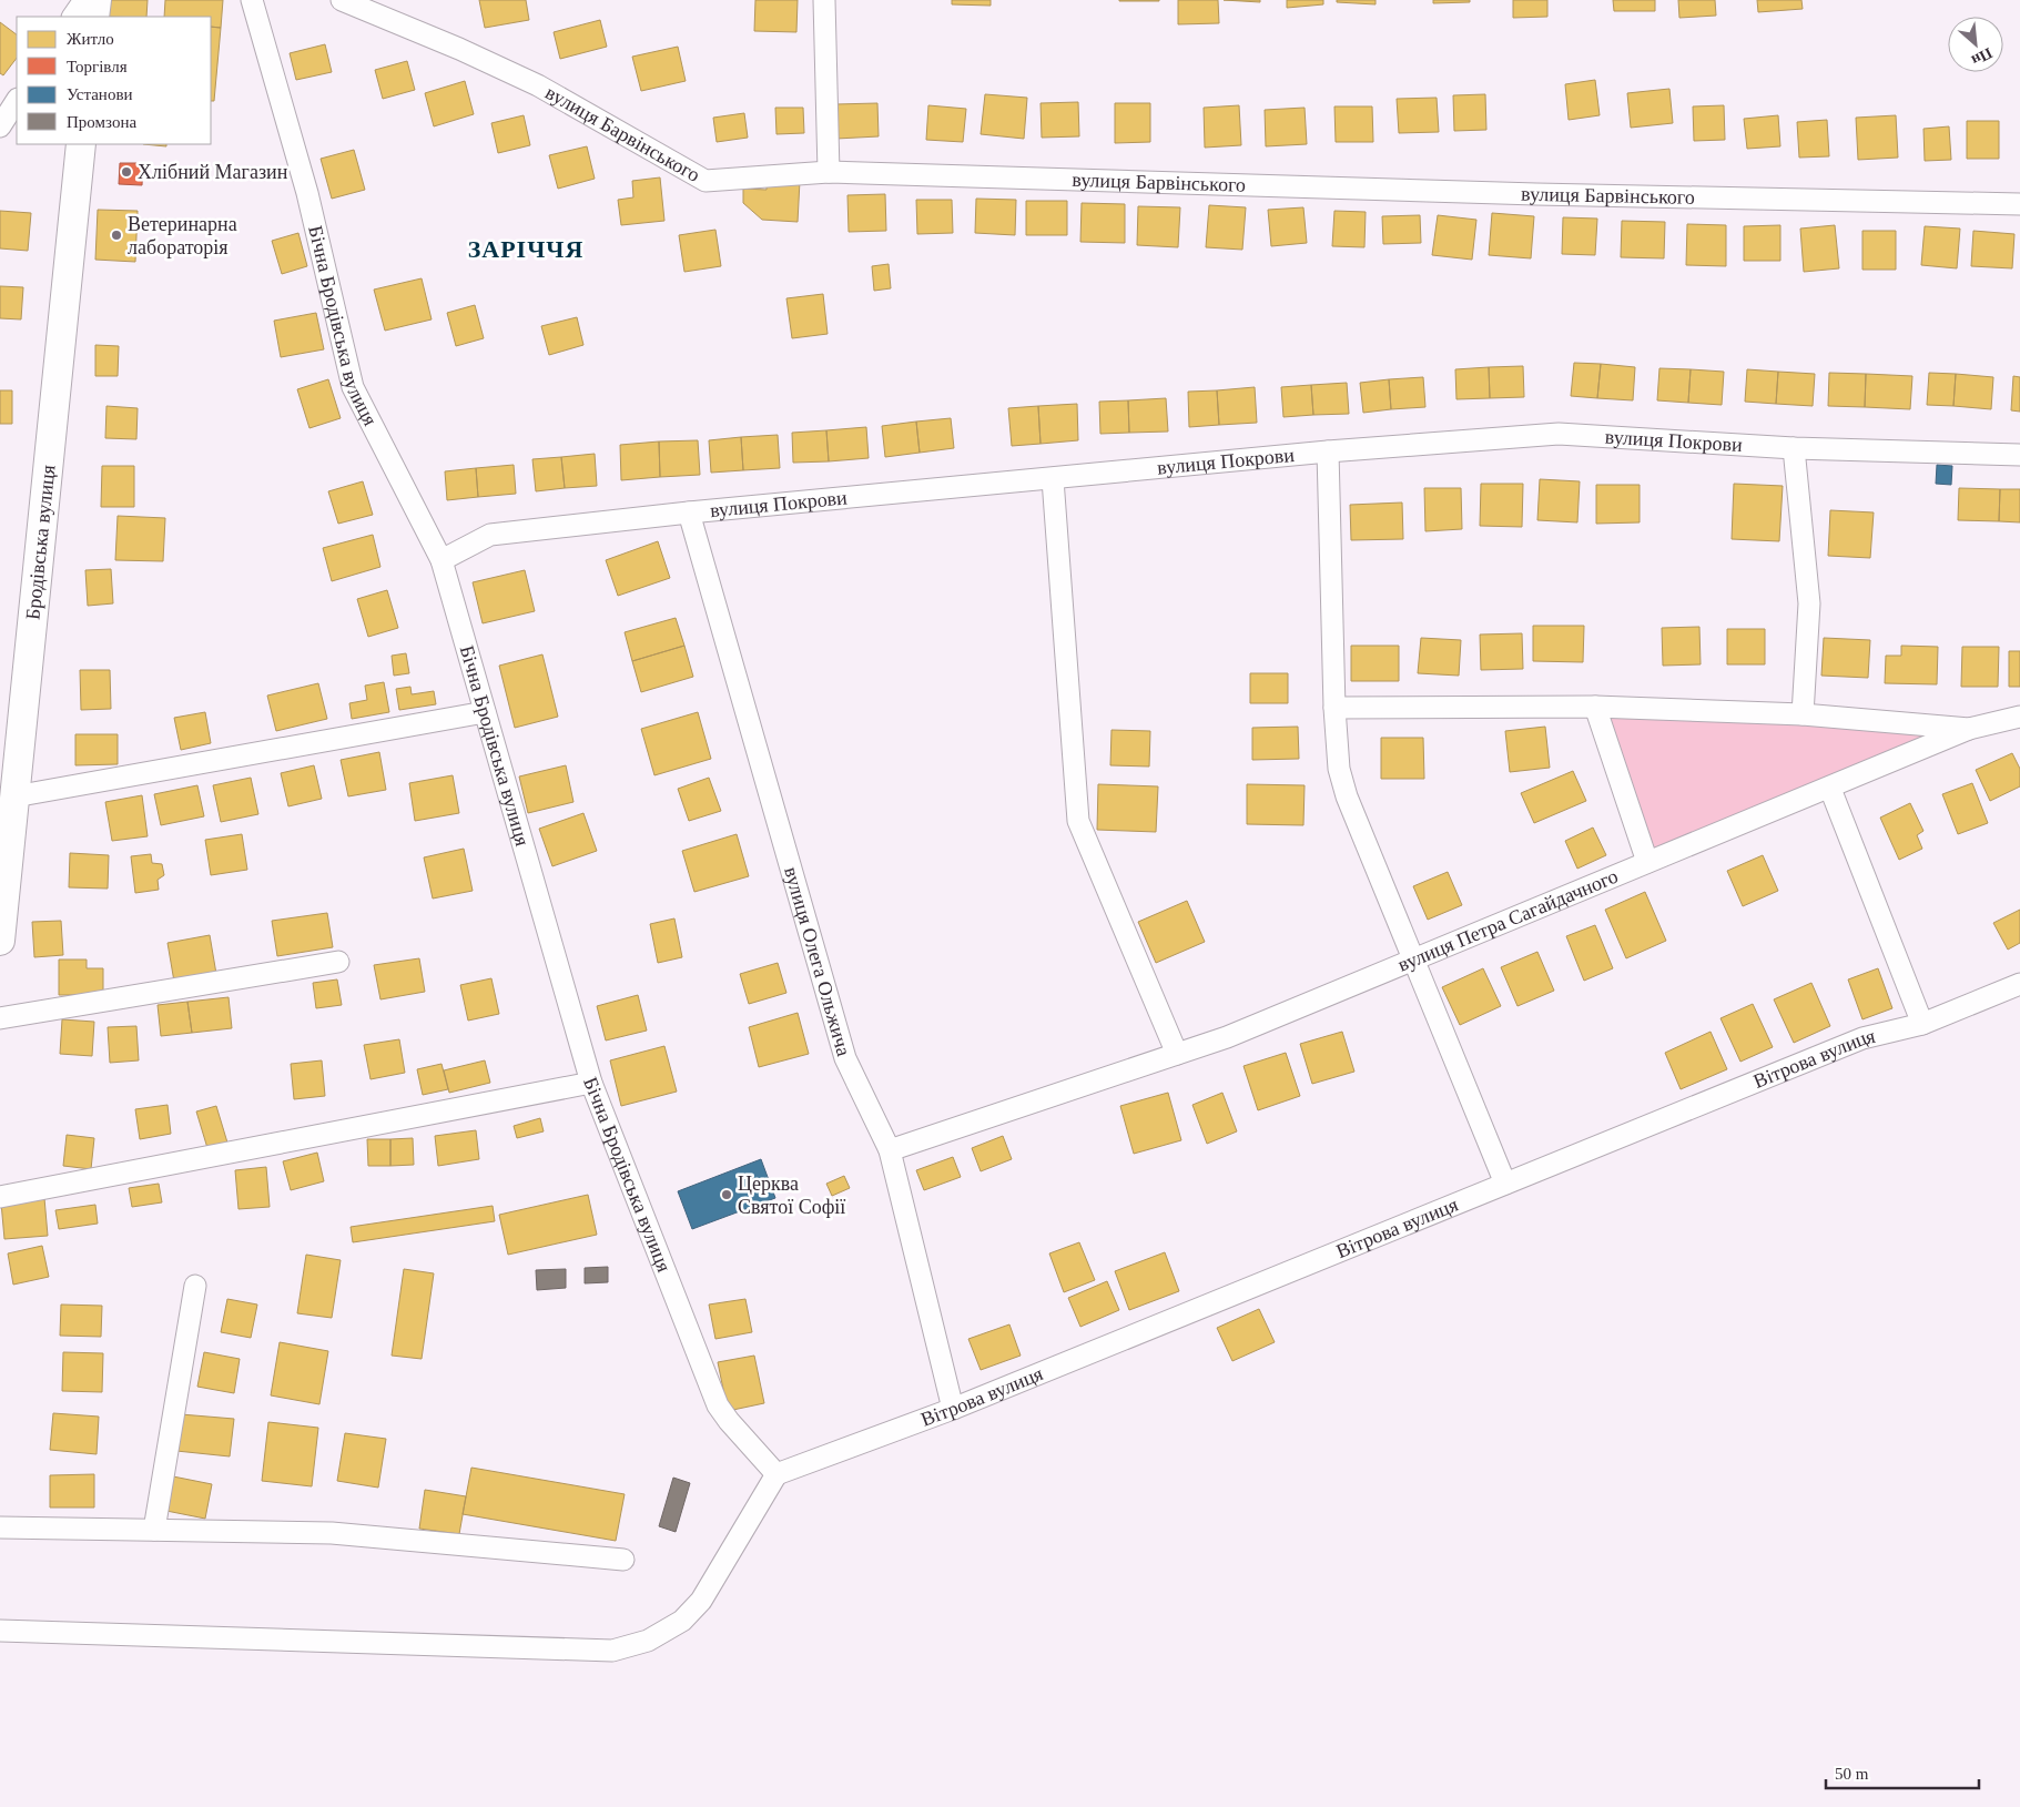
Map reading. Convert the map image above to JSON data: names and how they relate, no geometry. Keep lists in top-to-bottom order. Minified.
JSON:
{"streets":{"street":["вулиця Барвінського","Бічна Бродівська вулиця","вулиця Покрови","Бродівська вулиця","вулиця Петра Сагайдачного","вулиця Олега Ольжича","Вітрова вулиця"]},"crossings":[["Бічна Бродівська вулиця","вулиця Покрови"],["Бічна Бродівська вулиця","Вітрова вулиця"],["вулиця Покрови","вулиця Олега Ольжича"],["вулиця Петра Сагайдачного","вулиця Олега Ольжича"],["вулиця Олега Ольжича","Вітрова вулиця"]],"districts":["ЗАРІЧЧЯ"],"places":["Хлібний Магазин","Ветеринарна лабораторія","Церква Святої Софії"],"legend":["Житло","Торгівля","Установи","Промзона"],"scale_bar":"50 m","north":"bottom right"}
